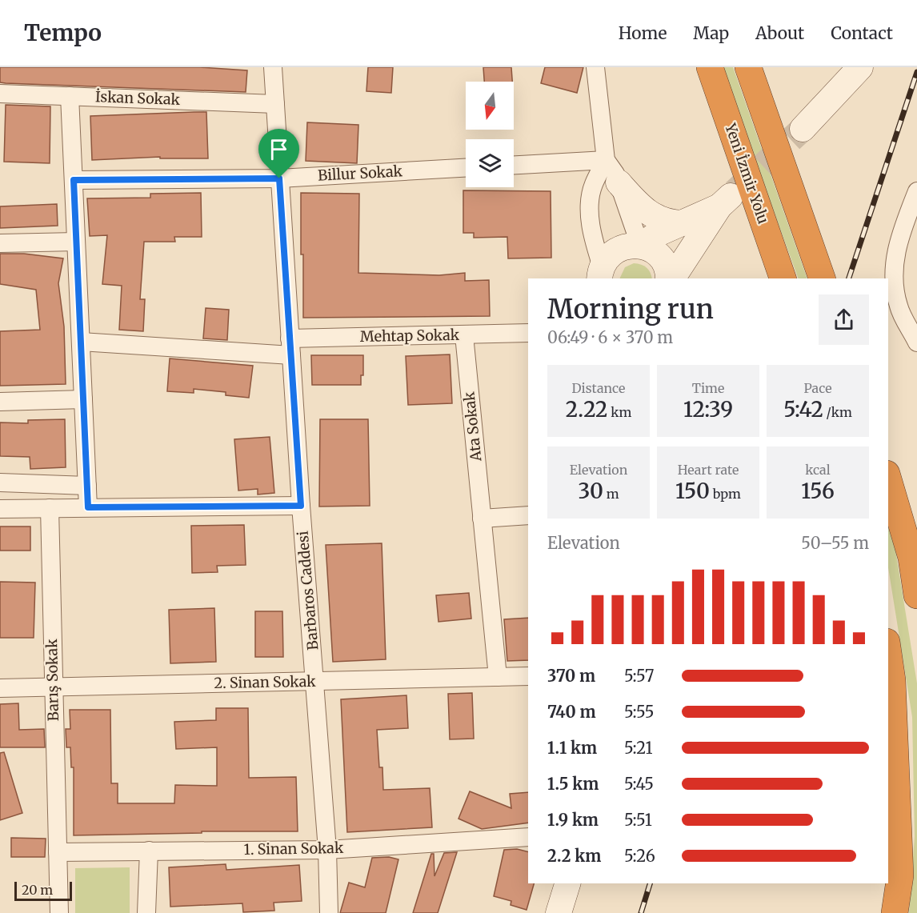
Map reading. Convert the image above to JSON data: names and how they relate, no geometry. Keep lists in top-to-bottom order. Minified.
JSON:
{"streets":{"highway":["Yeni İzmir Yolu"],"street":["İskan Sokak","Billur Sokak","Mehtap Sokak","Ata Sokak","Barbaros Caddesi","Barış Sokak","2. Sinan Sokak","1. Sinan Sokak"]},"crossings":[["İskan Sokak","Barbaros Caddesi"],["Billur Sokak","Barbaros Caddesi"],["Mehtap Sokak","Ata Sokak"],["Mehtap Sokak","Barbaros Caddesi"],["Ata Sokak","2. Sinan Sokak"],["Barbaros Caddesi","2. Sinan Sokak"],["Barbaros Caddesi","1. Sinan Sokak"],["Barış Sokak","2. Sinan Sokak"],["Barış Sokak","1. Sinan Sokak"]],"scale_bar":"20 m","north":"bottom","page":{"header":"Tempo","nav":["Home","Map","About","Contact"],"heading":["Morning run","06:49 · 6 × 370 m"],"stats":[["Distance","2.22 km"],["Time","12:39"],["Pace","5:42 /km"],["Elevation","30 m"],["Heart rate","150 bpm"],["kcal","156"]],"chart":["Elevation","50–55 m"],"list":[{"name":"370 m","note":"5:57"},{"name":"740 m","note":"5:55"},{"name":"1.1 km","note":"5:21"},{"name":"1.5 km","note":"5:45"},{"name":"1.9 km","note":"5:51"},{"name":"2.2 km","note":"5:26"}],"scale":"20 m"}}
